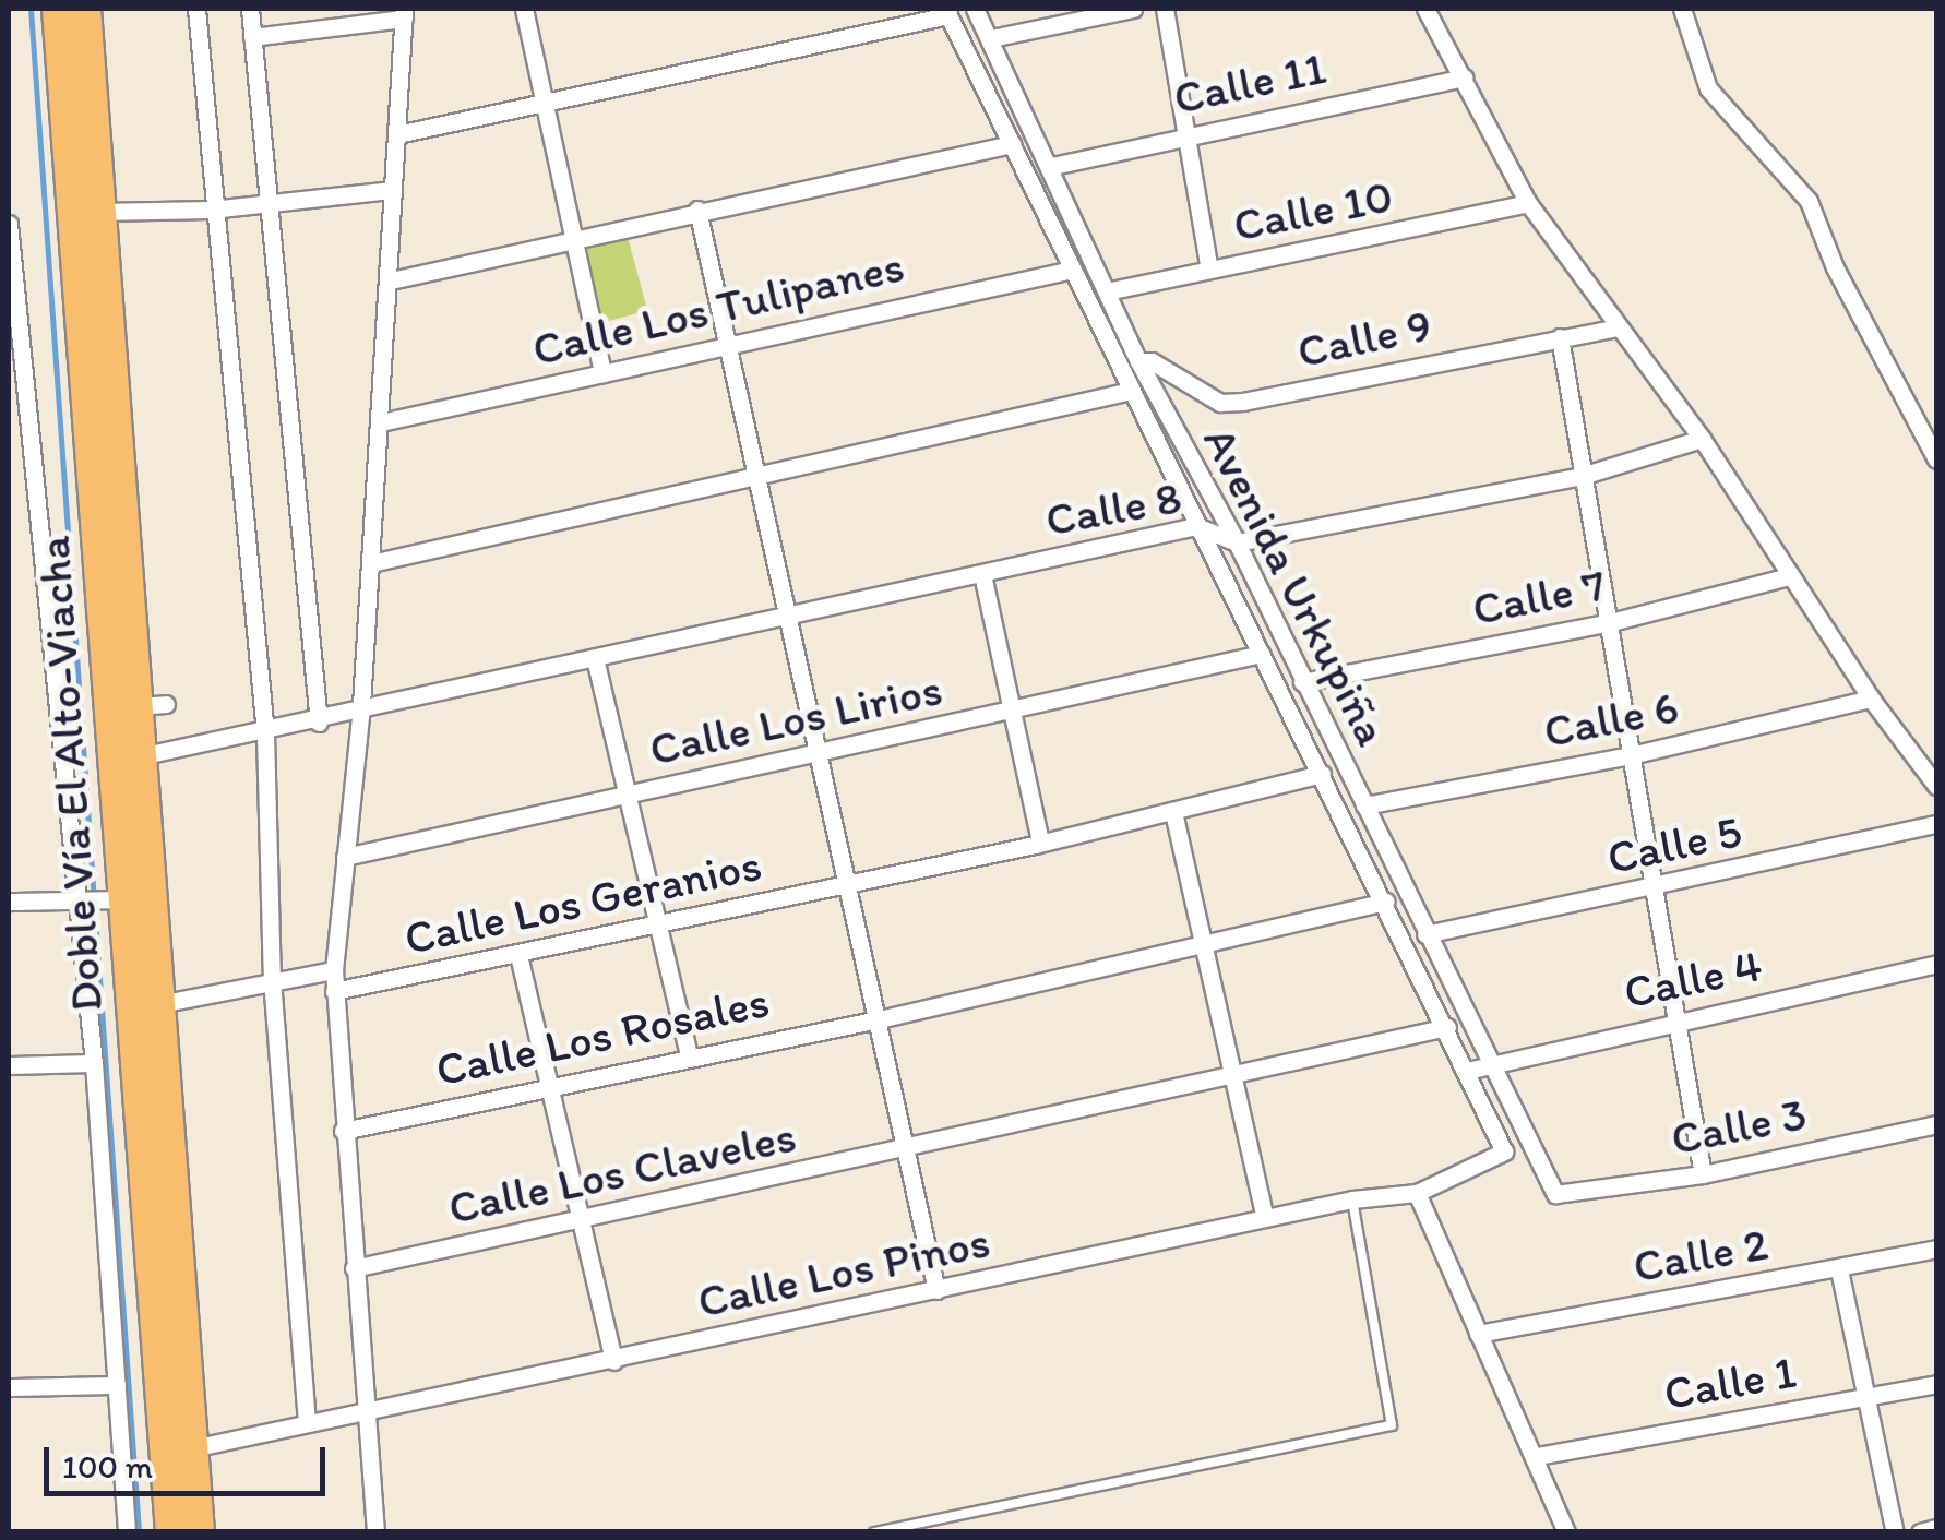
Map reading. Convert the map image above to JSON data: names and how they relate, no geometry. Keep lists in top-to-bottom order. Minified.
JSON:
{"streets":{"highway":["Doble Vía El Alto-Viacha"],"street":["Calle 11","Calle 10","Calle Los Tulipanes","Calle 9","Calle 8","Avenida Urkupiña","Calle 7","Calle Los Lirios","Calle 6","Calle 5","Calle Los Geranios","Calle 4","Calle Los Rosales","Calle 3","Calle Los Claveles","Calle 2","Calle Los Pinos","Calle 1"]},"crossings":[["Calle 11","Avenida Urkupiña"],["Calle 10","Avenida Urkupiña"],["Calle 9","Avenida Urkupiña"],["Calle 8","Avenida Urkupiña"],["Calle 8","Doble Vía El Alto-Viacha"],["Avenida Urkupiña","Calle 7"],["Avenida Urkupiña","Calle 6"],["Avenida Urkupiña","Calle 5"],["Avenida Urkupiña","Calle 4"],["Avenida Urkupiña","Calle 3"],["Doble Vía El Alto-Viacha","Calle Los Pinos"],["Calle 4","Calle Los Pinos"]],"scale_bar":"100 m"}
